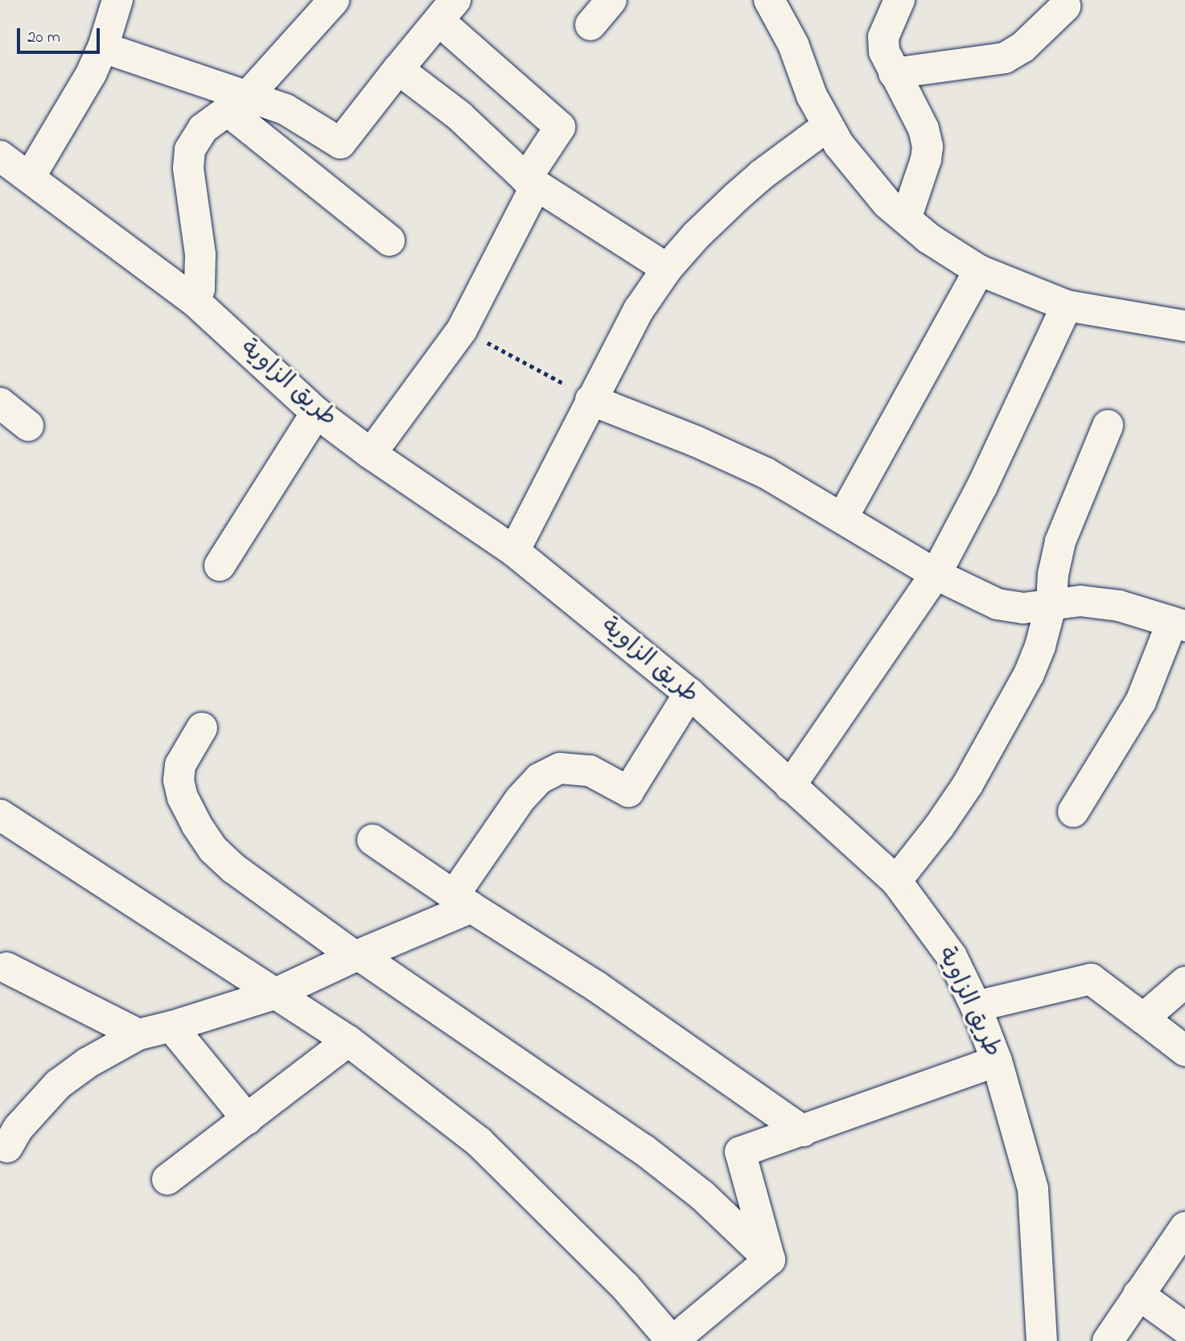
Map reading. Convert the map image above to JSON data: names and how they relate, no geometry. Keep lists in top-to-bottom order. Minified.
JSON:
{"streets":{"street":["طريق الزاوية"]},"scale_bar":"20 m"}
